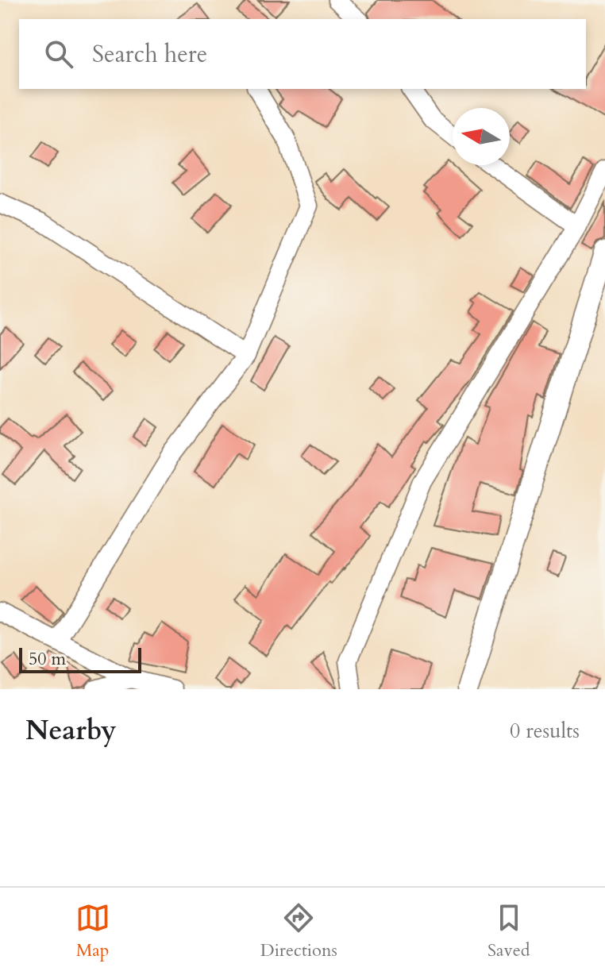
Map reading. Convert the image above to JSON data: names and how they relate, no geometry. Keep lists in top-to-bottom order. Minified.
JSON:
{"scale_bar":"50 m","north":"left","page":{"search":"Search here","scale":"50 m","heading":["Nearby","0 results"],"nav":["Map","Directions","Saved"]}}
